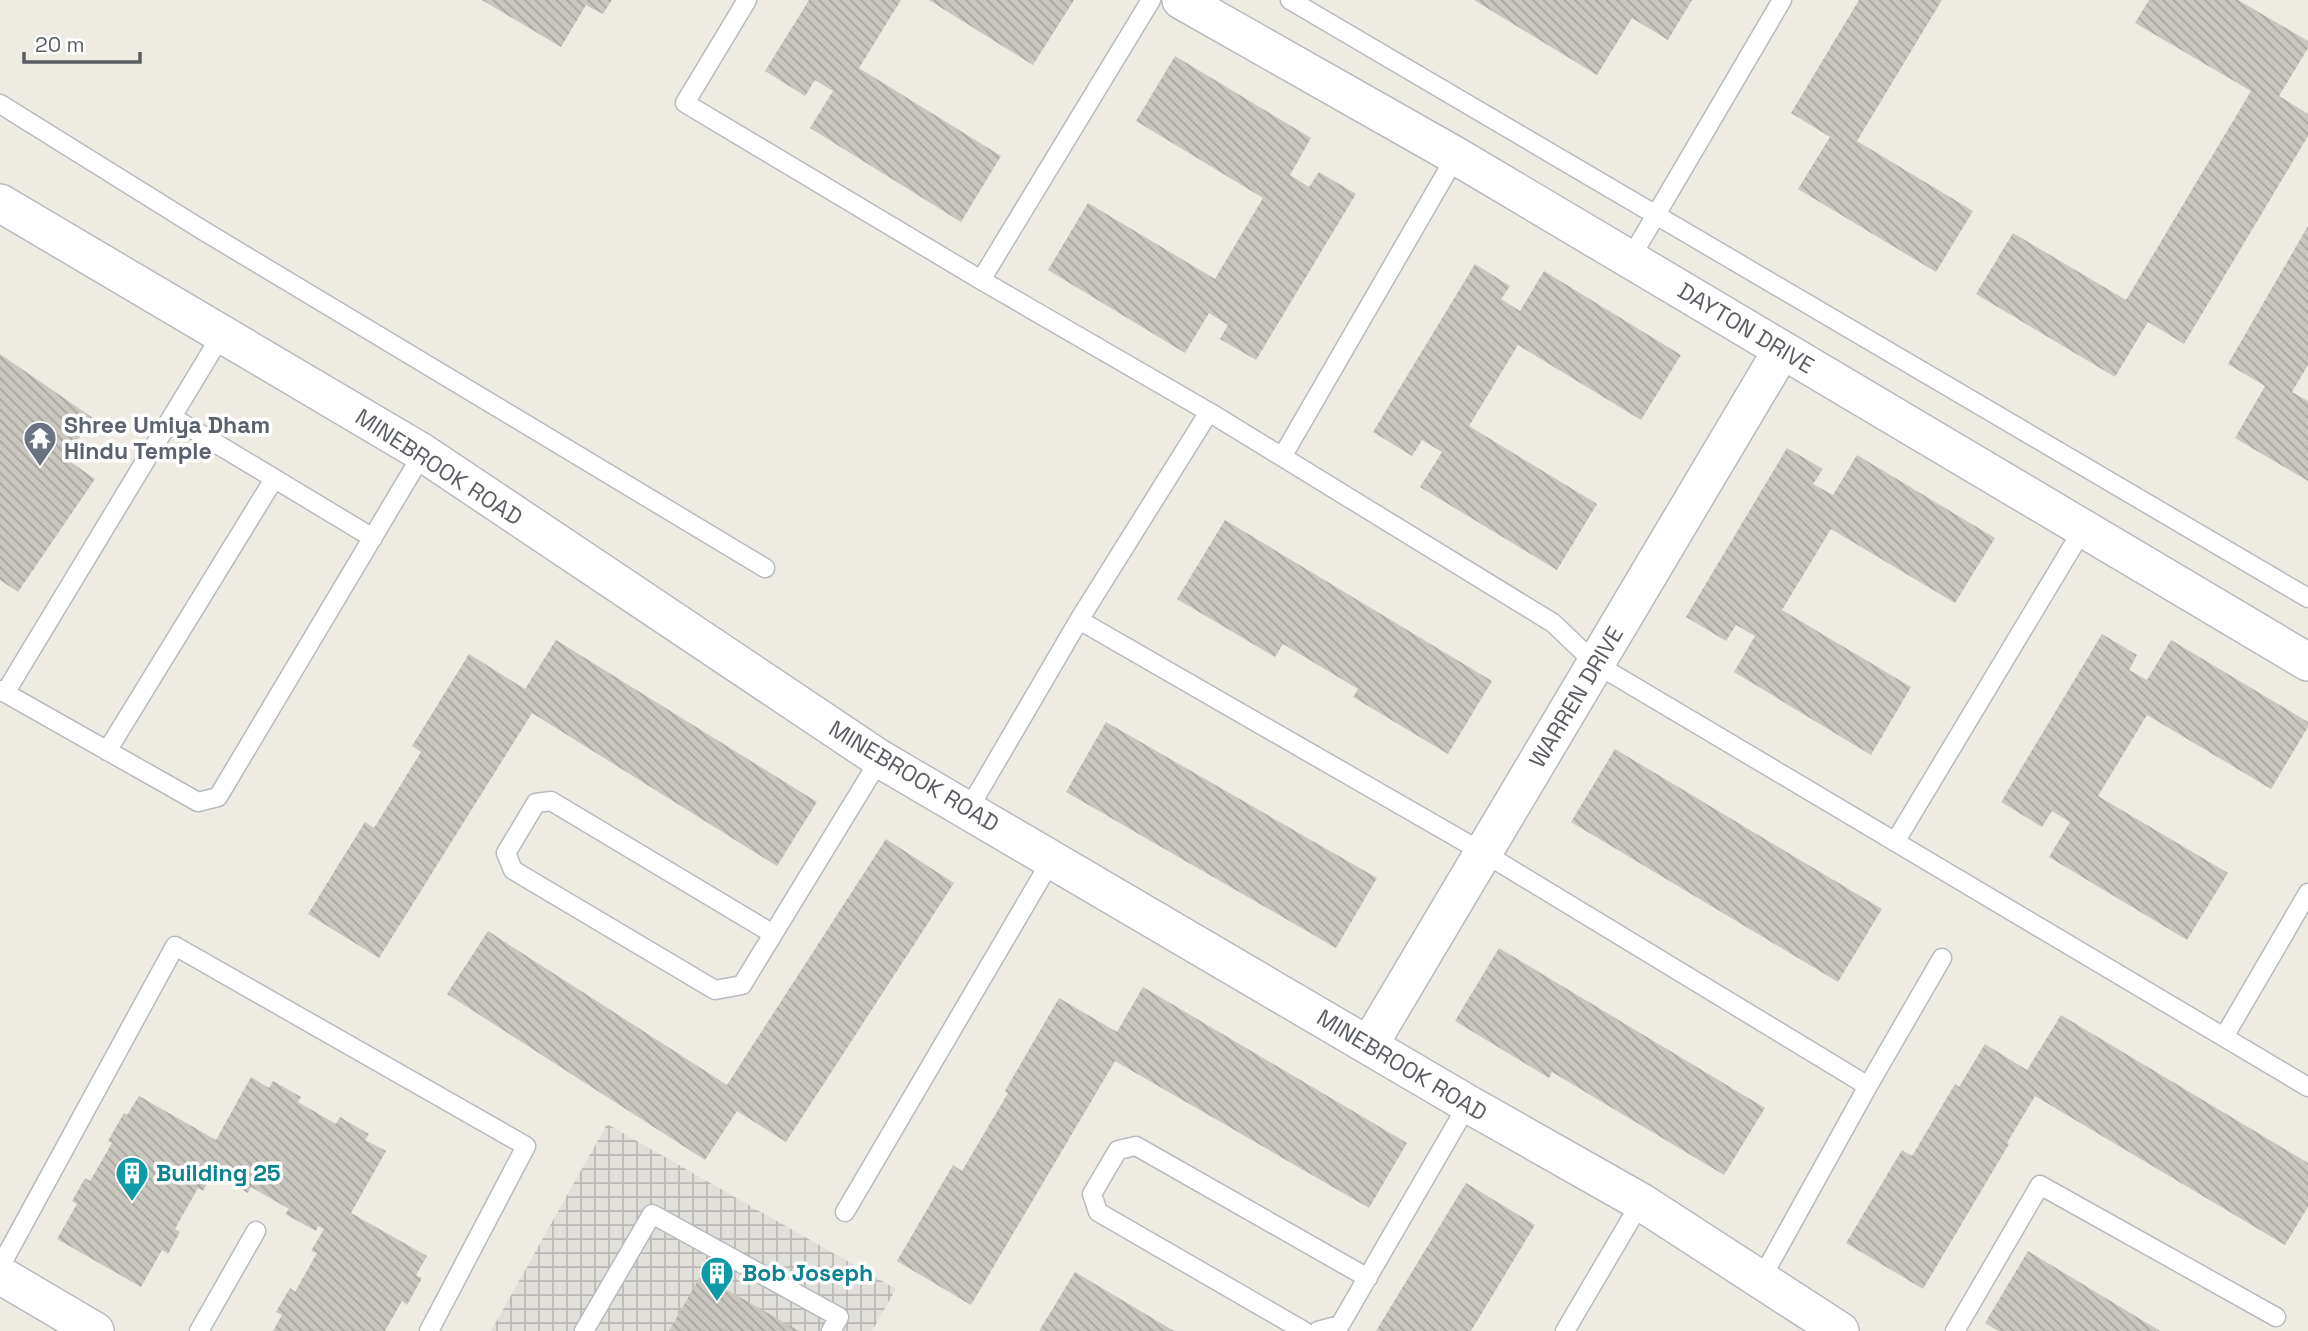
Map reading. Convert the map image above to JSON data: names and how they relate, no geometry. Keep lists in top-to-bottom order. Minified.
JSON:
{"streets":{"street":["DAYTON DRIVE","MINEBROOK ROAD","WARREN DRIVE"]},"crossings":[["DAYTON DRIVE","WARREN DRIVE"],["MINEBROOK ROAD","WARREN DRIVE"]],"places":{"temple":["Shree Umiya Dham Hindu Temple"],"building":["Building 25","Bob Joseph"]},"scale_bar":"20 m"}
